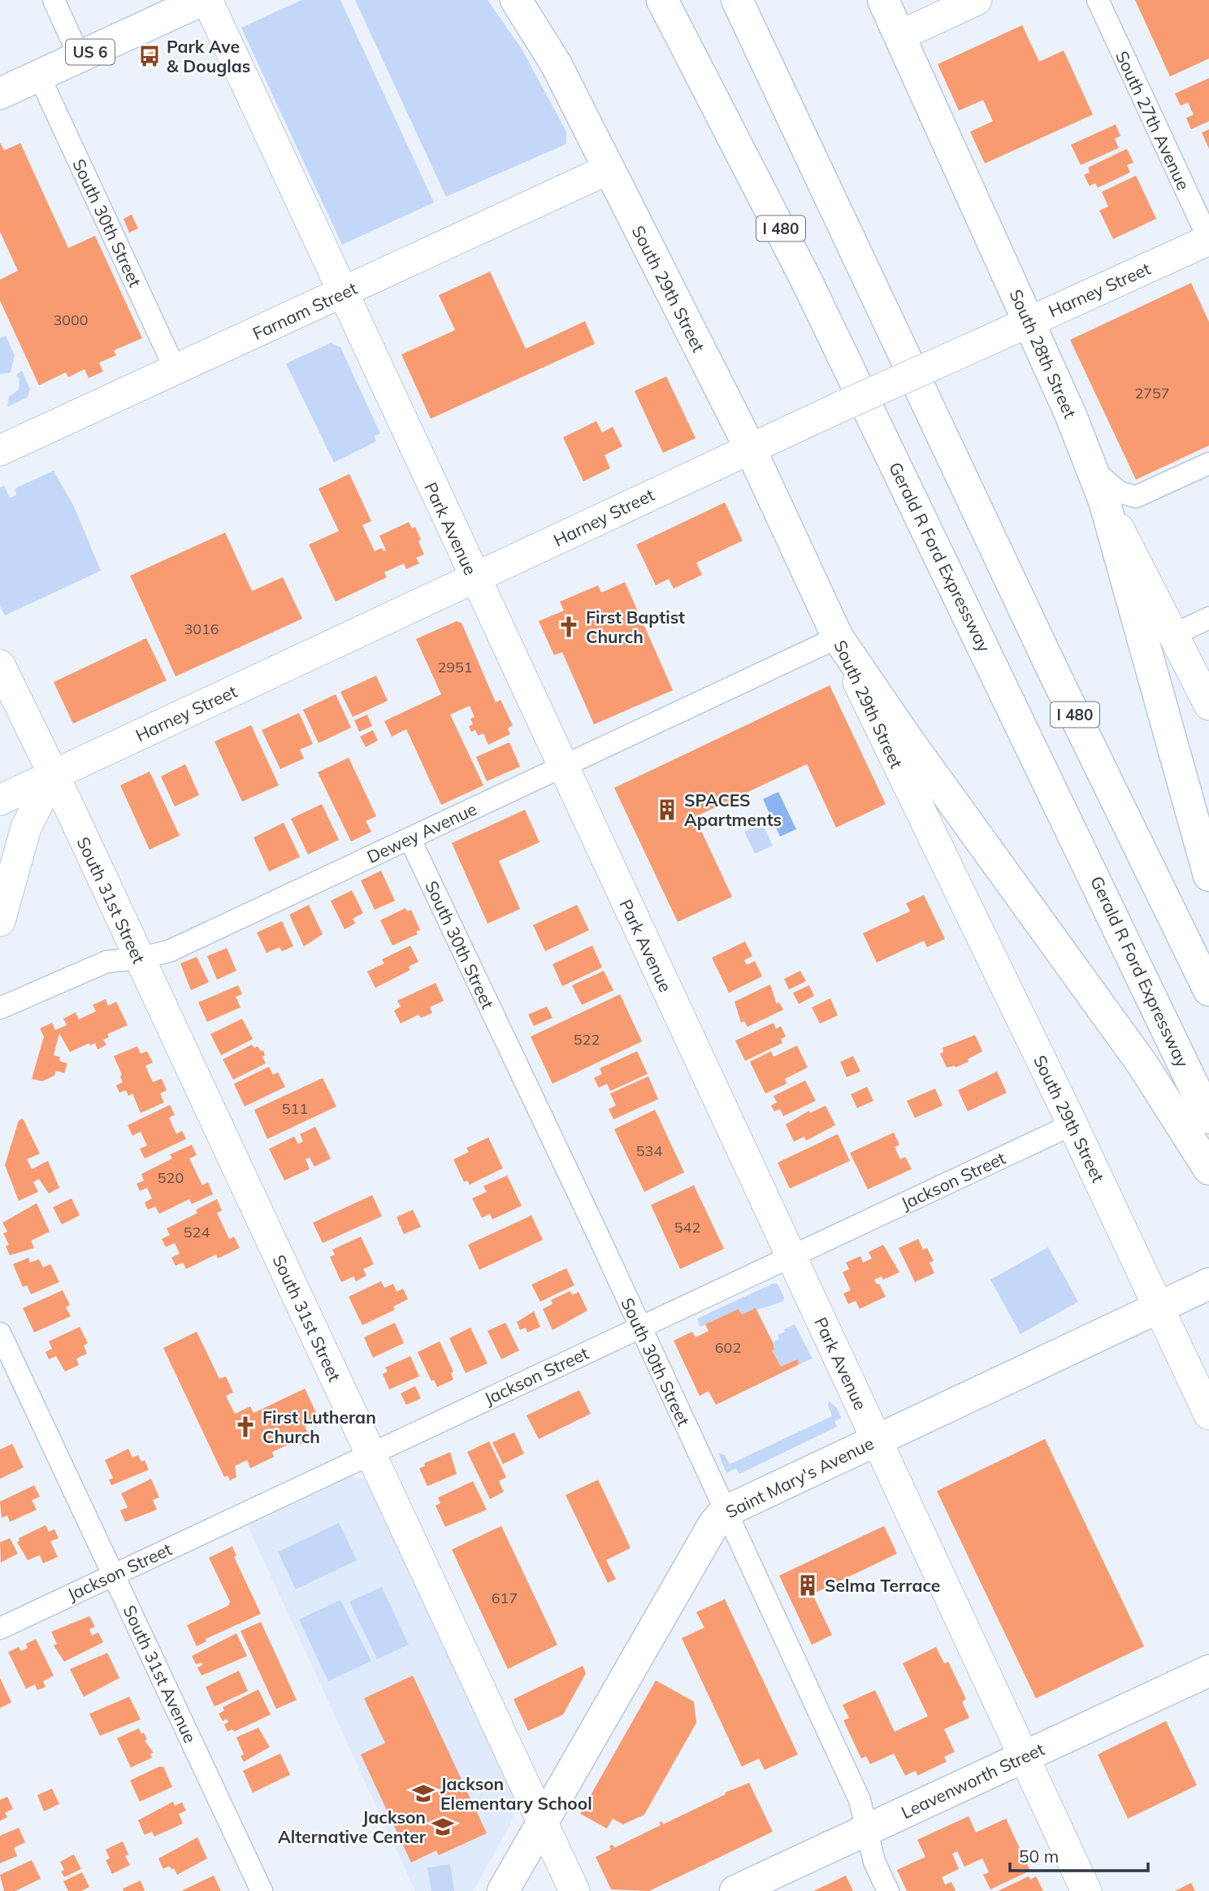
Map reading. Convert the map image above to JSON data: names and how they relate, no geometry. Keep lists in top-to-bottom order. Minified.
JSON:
{"streets":{"main road":["US 6","I 480","South 29th Street","South 28th Street","Gerald R Ford Expressway","Saint Mary's Avenue","Leavenworth Street"],"street":["South 27th Avenue","South 30th Street","Harney Street","Farnam Street","Park Avenue","Dewey Avenue","South 31st Street","Jackson Street","South 31st Avenue"]},"crossings":[["US 6","South 30th Street"],["South 27th Avenue","Harney Street"],["South 30th Street","Farnam Street"],["South 30th Street","Dewey Avenue"],["South 30th Street","Jackson Street"],["South 30th Street","Saint Mary's Avenue"],["South 30th Street","Leavenworth Street"],["South 29th Street","Harney Street"],["South 29th Street","Farnam Street"],["South 29th Street","Dewey Avenue"],["South 29th Street","Jackson Street"],["South 29th Street","Saint Mary's Avenue"],["Harney Street","South 28th Street"],["Harney Street","Park Avenue"],["Harney Street","South 31st Street"],["Farnam Street","Park Avenue"],["Park Avenue","Dewey Avenue"],["Park Avenue","Jackson Street"],["Park Avenue","Saint Mary's Avenue"],["Park Avenue","Leavenworth Street"],["Dewey Avenue","South 31st Street"],["South 31st Street","Jackson Street"],["South 31st Street","Saint Mary's Avenue"],["Jackson Street","South 31st Avenue"]],"places":{"bus stop":["Park Ave & Douglas"],"church":["First Baptist Church","First Lutheran Church"],"building":["SPACES Apartments","Selma Terrace"],"school or university":["Jackson Elementary School","Jackson Alternative Center"]},"house_numbers":["3000","2757","3016","2951","522","511","534","520","542","524","602","617"],"scale_bar":"50 m"}
